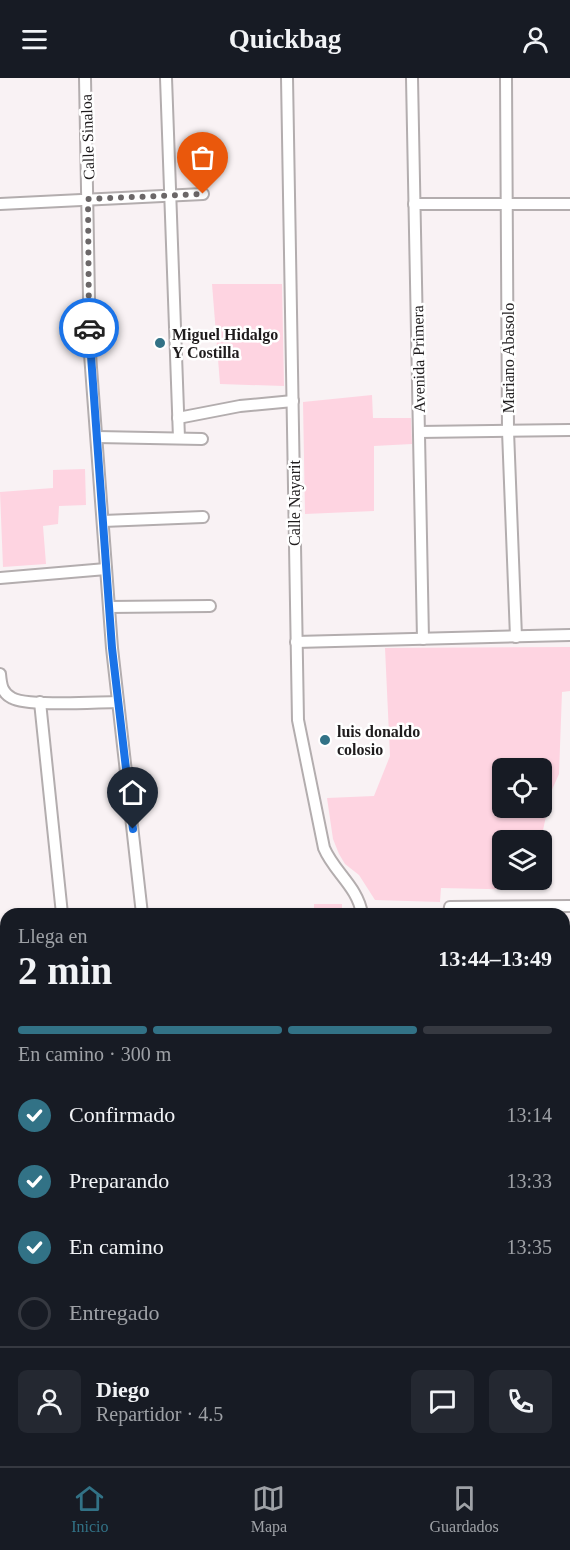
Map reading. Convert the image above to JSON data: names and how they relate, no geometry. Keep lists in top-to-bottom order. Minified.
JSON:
{"streets":{"street":["Calle Sinaloa","Mariano Abasolo","Avenida Primera","Calle Nayarit"]},"places":["Miguel Hidalgo Y Costilla","luis donaldo colosio"],"page":{"header":"Quickbag","heading":["2 min","Llega en","13:44–13:49"],"panel":["Diego","Repartidor · 4.5"],"bar":"En camino · 300 m","list":[["Confirmado","13:14"],["Preparando","13:33"],["En camino","13:35"],"Entregado"],"tabs":["Inicio","Mapa","Guardados"]}}
